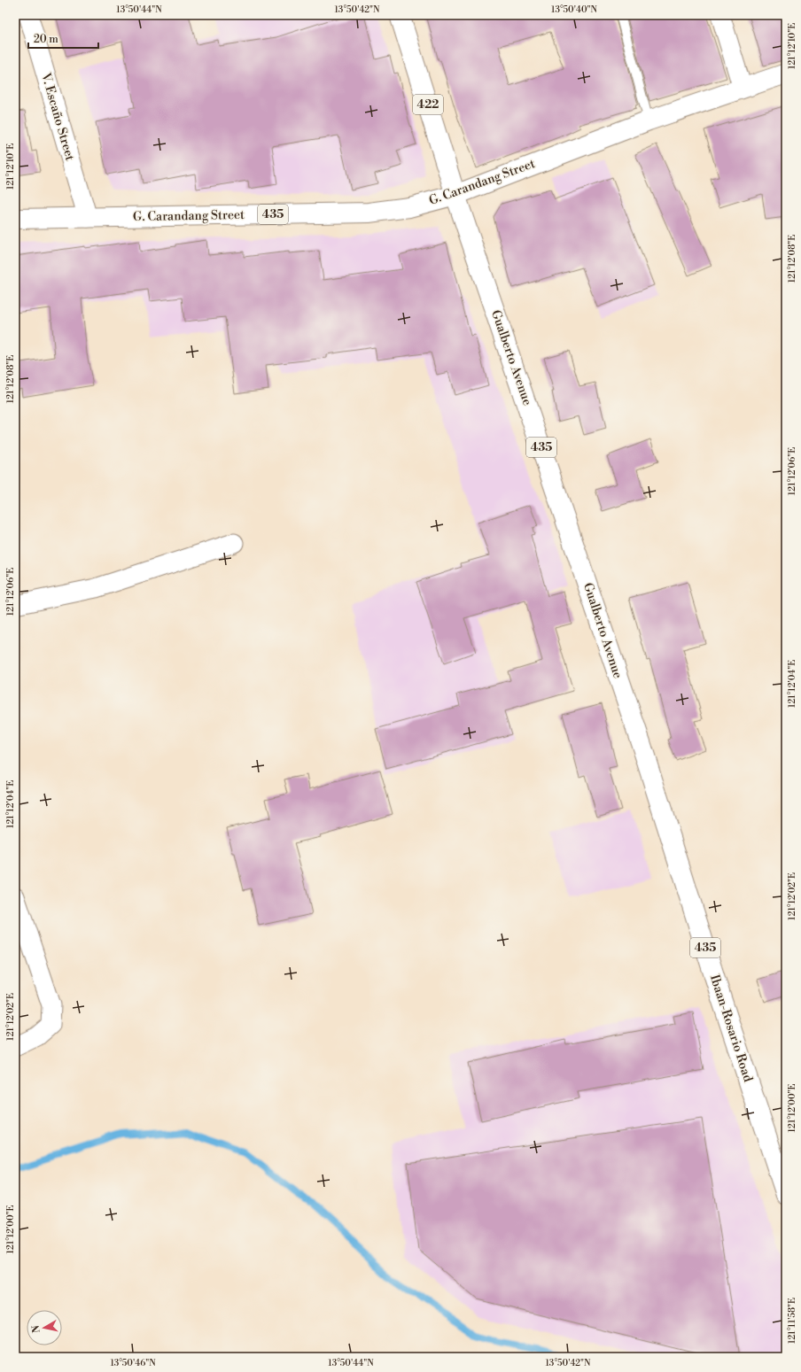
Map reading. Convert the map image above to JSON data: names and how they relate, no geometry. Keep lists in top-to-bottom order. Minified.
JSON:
{"streets":{"main road":["422","G. Carandang Street","435","Gualberto Avenue","Ibaan-Rosario Road"],"street":["V. Escaño Street"]},"crossings":[["V. Escaño Street","G. Carandang Street"],["G. Carandang Street","Gualberto Avenue"],["Gualberto Avenue","Ibaan-Rosario Road"]],"scale_bar":"20 m","north":"left","coordinates":["13°50'44\"N","13°50'42\"N","13°50'40\"N","121°12'10\"E","121°12'08\"E","121°12'06\"E","121°12'04\"E","121°12'02\"E","121°12'00\"E","121°11'58\"E","13°50'46\"N"]}
